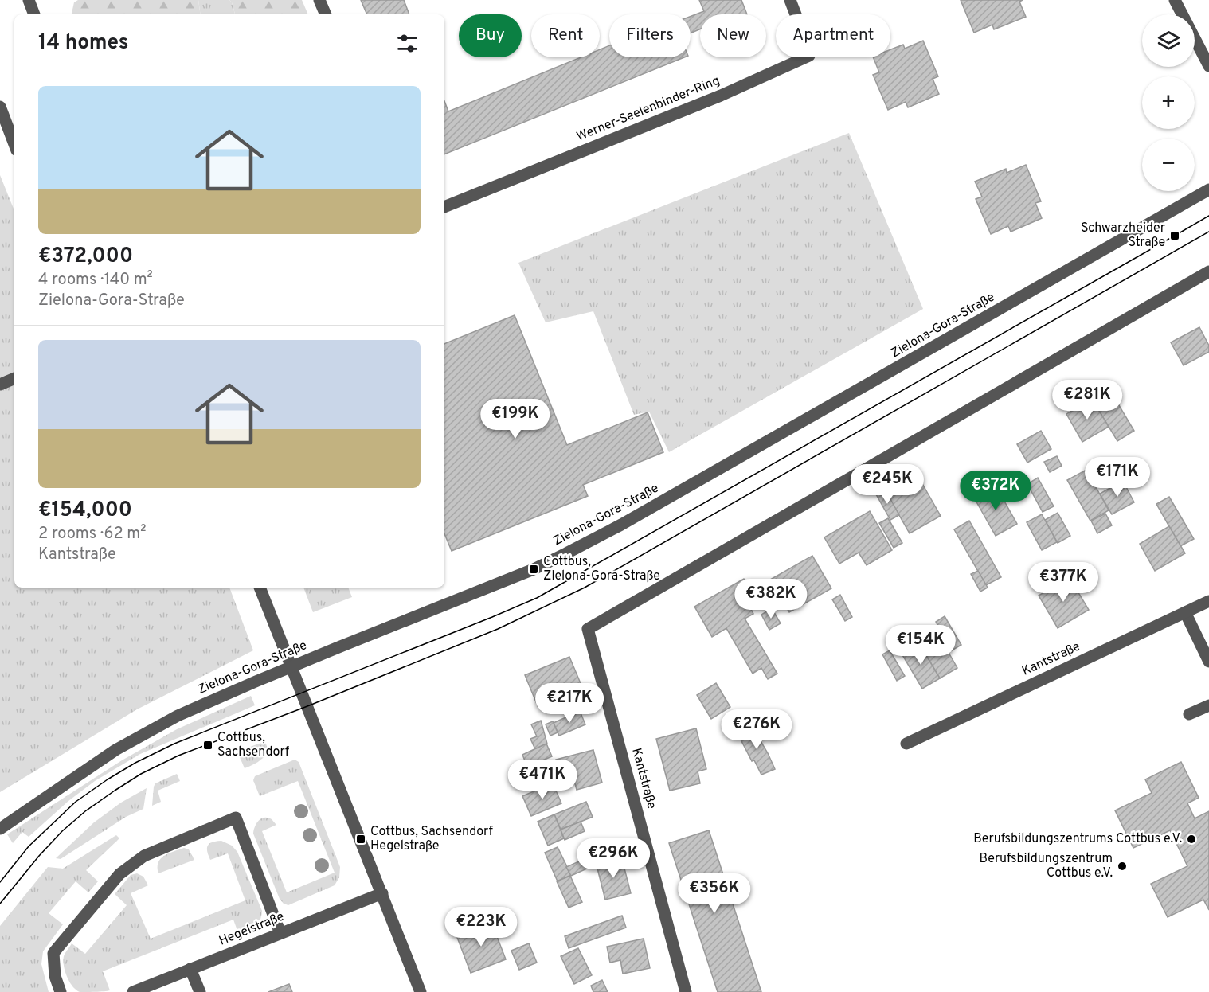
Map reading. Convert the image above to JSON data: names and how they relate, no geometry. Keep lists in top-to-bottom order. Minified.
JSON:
{"streets":{"street":["Werner-Seelenbinder-Ring","Zielona-Gora-Straße","Kantstraße","Hegelstraße"]},"places":{"transit":["Schwarzheider Straße","Cottbus, Zielona-Gora-Straße","Cottbus, Sachsendorf","Cottbus, Sachsendorf Hegelstraße"],"other":["Berufsbildungszentrums Cottbus e.V.","Berufsbildungszentrum Cottbus e.V."]},"page":{"map_buttons":["+","−"],"chip":["Buy","Rent","Filters","New","Apartment"],"heading":"14 homes","list":[{"name":"€372,000","note":"4 rooms · 140 m² · Zielona-Gora-Straße"},{"name":"€154,000","note":"2 rooms · 62 m² · Kantstraße"}],"price":["€281K","€199K","€171K","€245K","€372K","€377K","€382K","€154K","€217K","€276K","€471K","€296K","€356K","€223K"]}}
